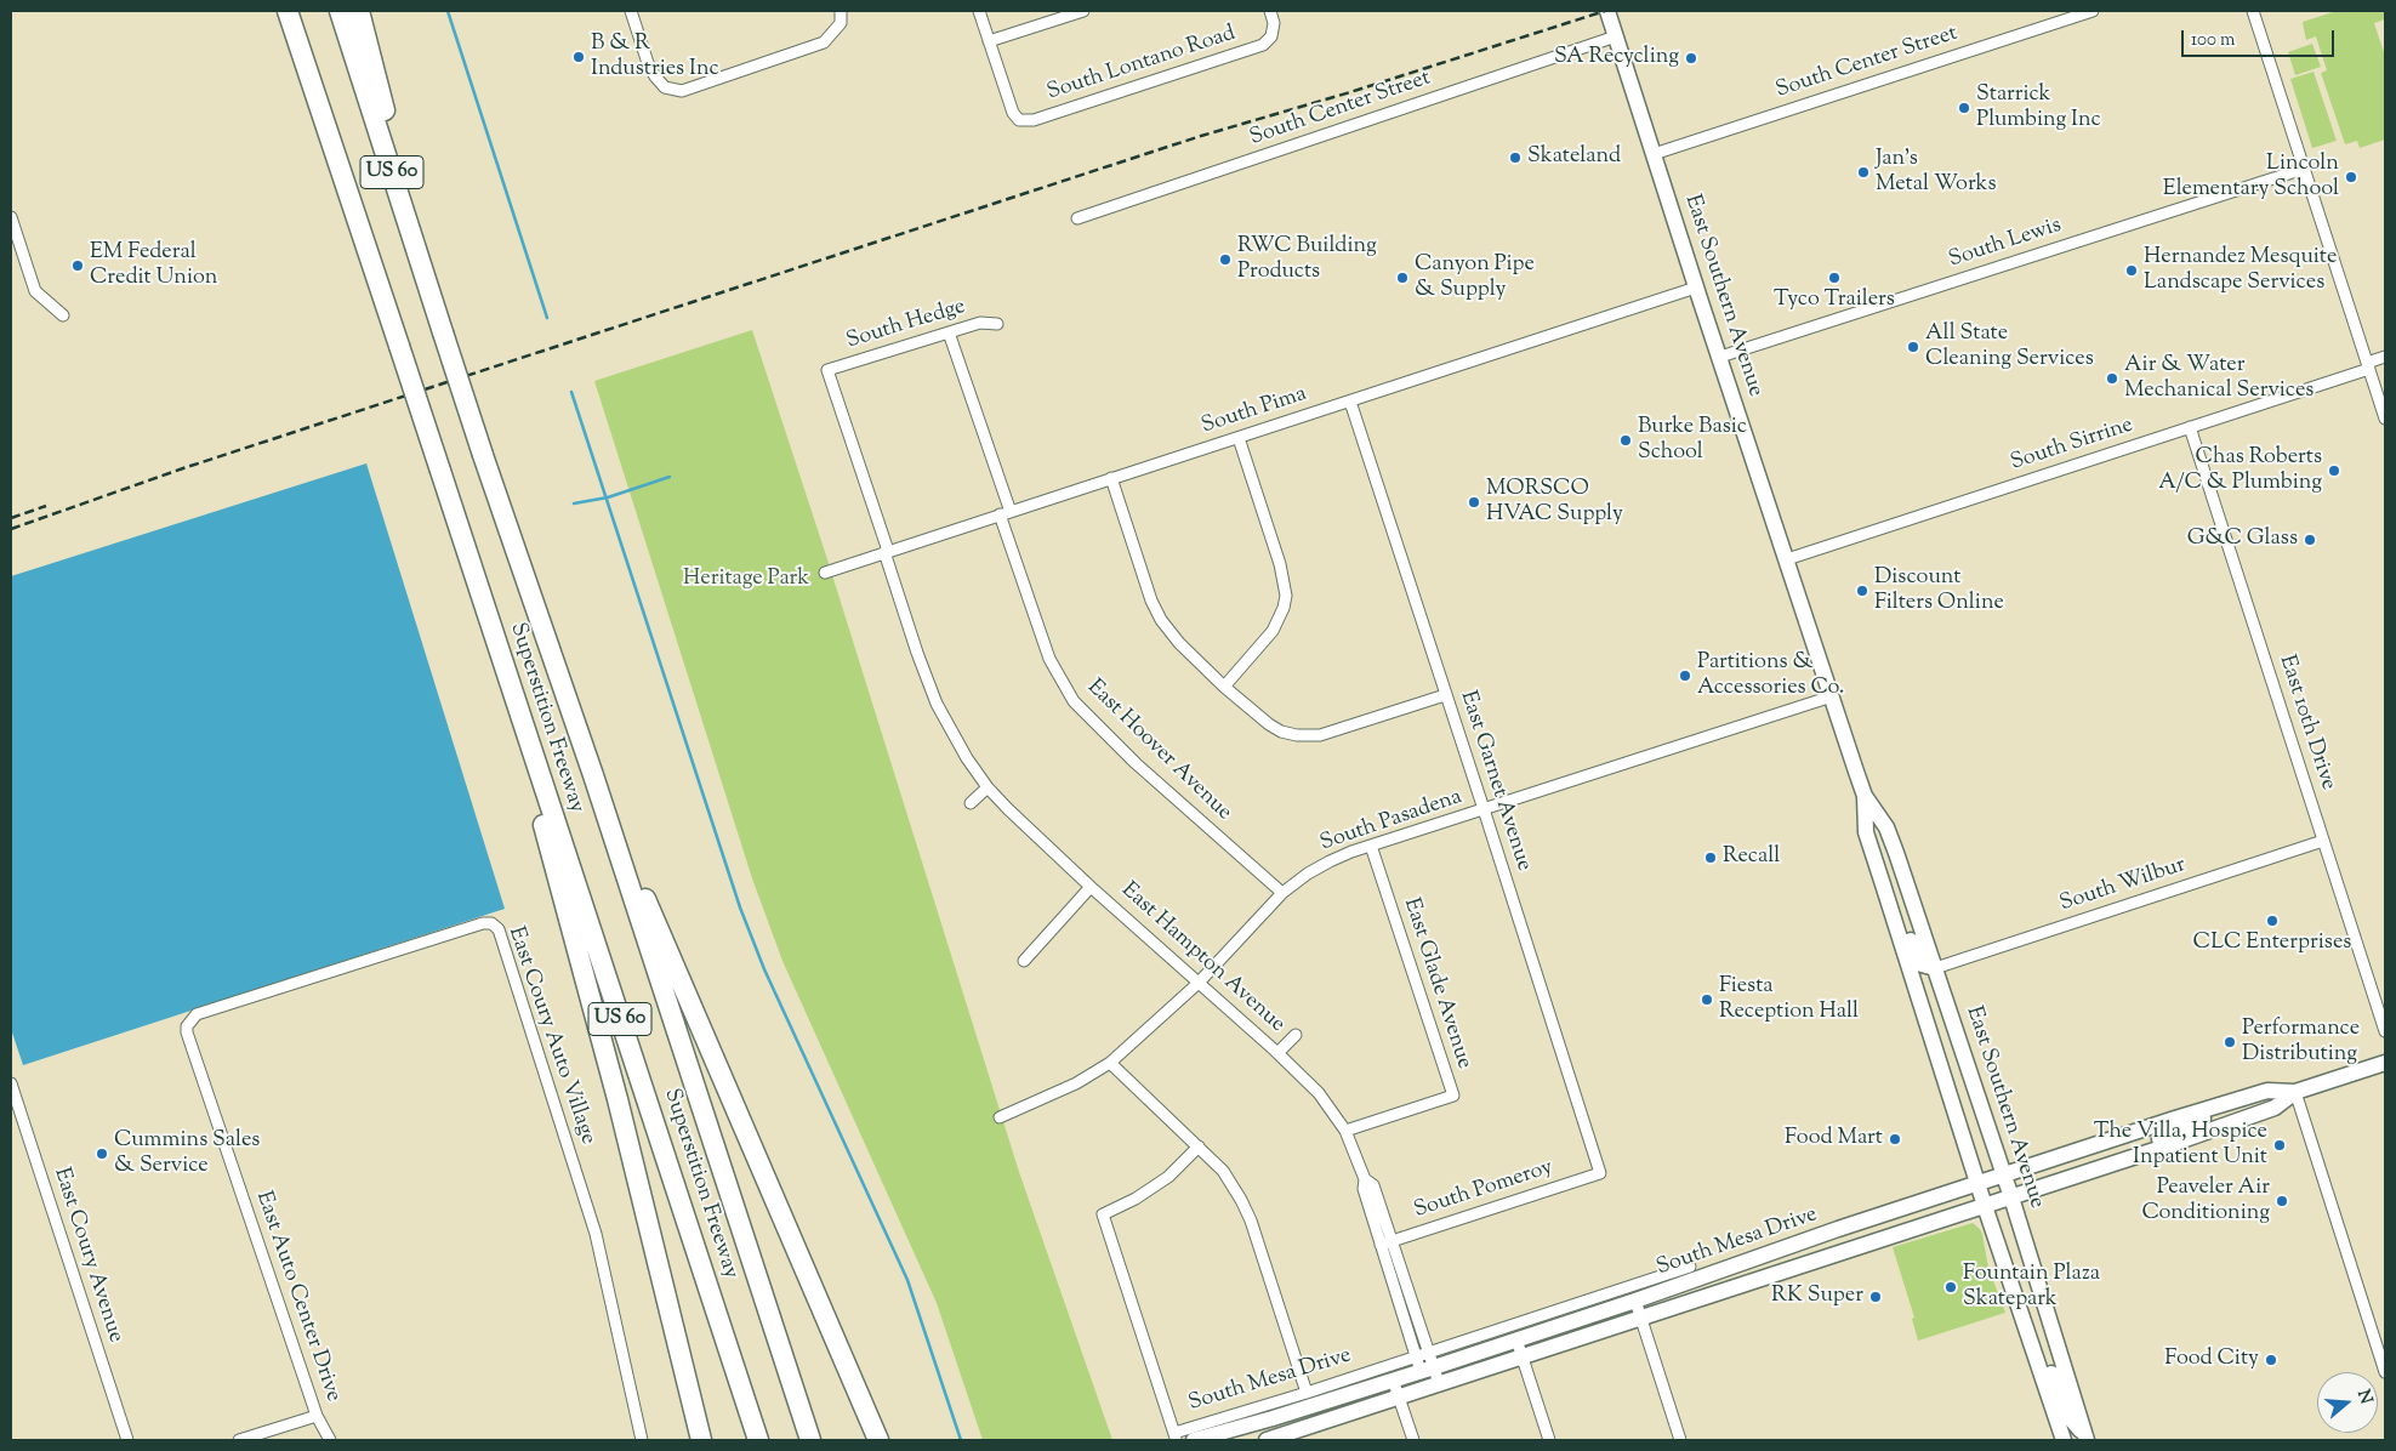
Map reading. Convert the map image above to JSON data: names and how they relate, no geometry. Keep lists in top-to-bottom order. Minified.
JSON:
{"streets":{"highway":["US 60","Superstition Freeway"],"main road":["East Southern Avenue","South Mesa Drive"],"street":["South Center Street","South Lontano Road","South Lewis","South Hedge","South Pima","South Sirrine","East 10th Drive","East Hoover Avenue","East Garnet Avenue","South Pasadena","South Wilbur","East Hampton Avenue","East Glade Avenue","East Coury Auto Village","South Pomeroy","East Coury Avenue","East Auto Center Drive"]},"crossings":[["South Center Street","East Southern Avenue"],["South Lewis","East Southern Avenue"],["East Southern Avenue","South Pima"],["East Southern Avenue","South Sirrine"],["East Southern Avenue","South Pasadena"],["East Southern Avenue","South Wilbur"],["East Southern Avenue","South Mesa Drive"],["South Hedge","East Hoover Avenue"],["South Hedge","East Hampton Avenue"],["South Pima","East Hoover Avenue"],["South Pima","East Garnet Avenue"],["South Pima","East Hampton Avenue"],["South Sirrine","East 10th Drive"],["East 10th Drive","South Wilbur"],["East Hoover Avenue","South Pasadena"],["East Garnet Avenue","South Pasadena"],["East Garnet Avenue","South Pomeroy"],["South Pasadena","East Hampton Avenue"],["South Pasadena","East Glade Avenue"],["East Hampton Avenue","East Glade Avenue"],["East Hampton Avenue","South Pomeroy"],["East Hampton Avenue","South Mesa Drive"],["East Coury Auto Village","East Auto Center Drive"]],"parks":["Heritage Park"],"places":["B & R Industries Inc","SA Recycling","Starrick Plumbing Inc","Skateland","Jan's Metal Works","Lincoln Elementary School","RWC Building Products","EM Federal Credit Union","Hernandez Mesquite Landscape Services","Canyon Pipe & Supply","Tyco Trailers","All State Cleaning Services","Air & Water Mechanical Services","Burke Basic School","Chas Roberts A/C & Plumbing","MORSCO HVAC Supply","G&C Glass","Discount Filters Online","Partitions & Accessories Co.","Recall","CLC Enterprises","Fiesta Reception Hall","Performance Distributing","Food Mart","The Villa, Hospice Inpatient Unit","Cummins Sales & Service","Peaveler Air Conditioning","Fountain Plaza Skatepark","RK Super","Food City"],"scale_bar":"100 m","north":"right"}
